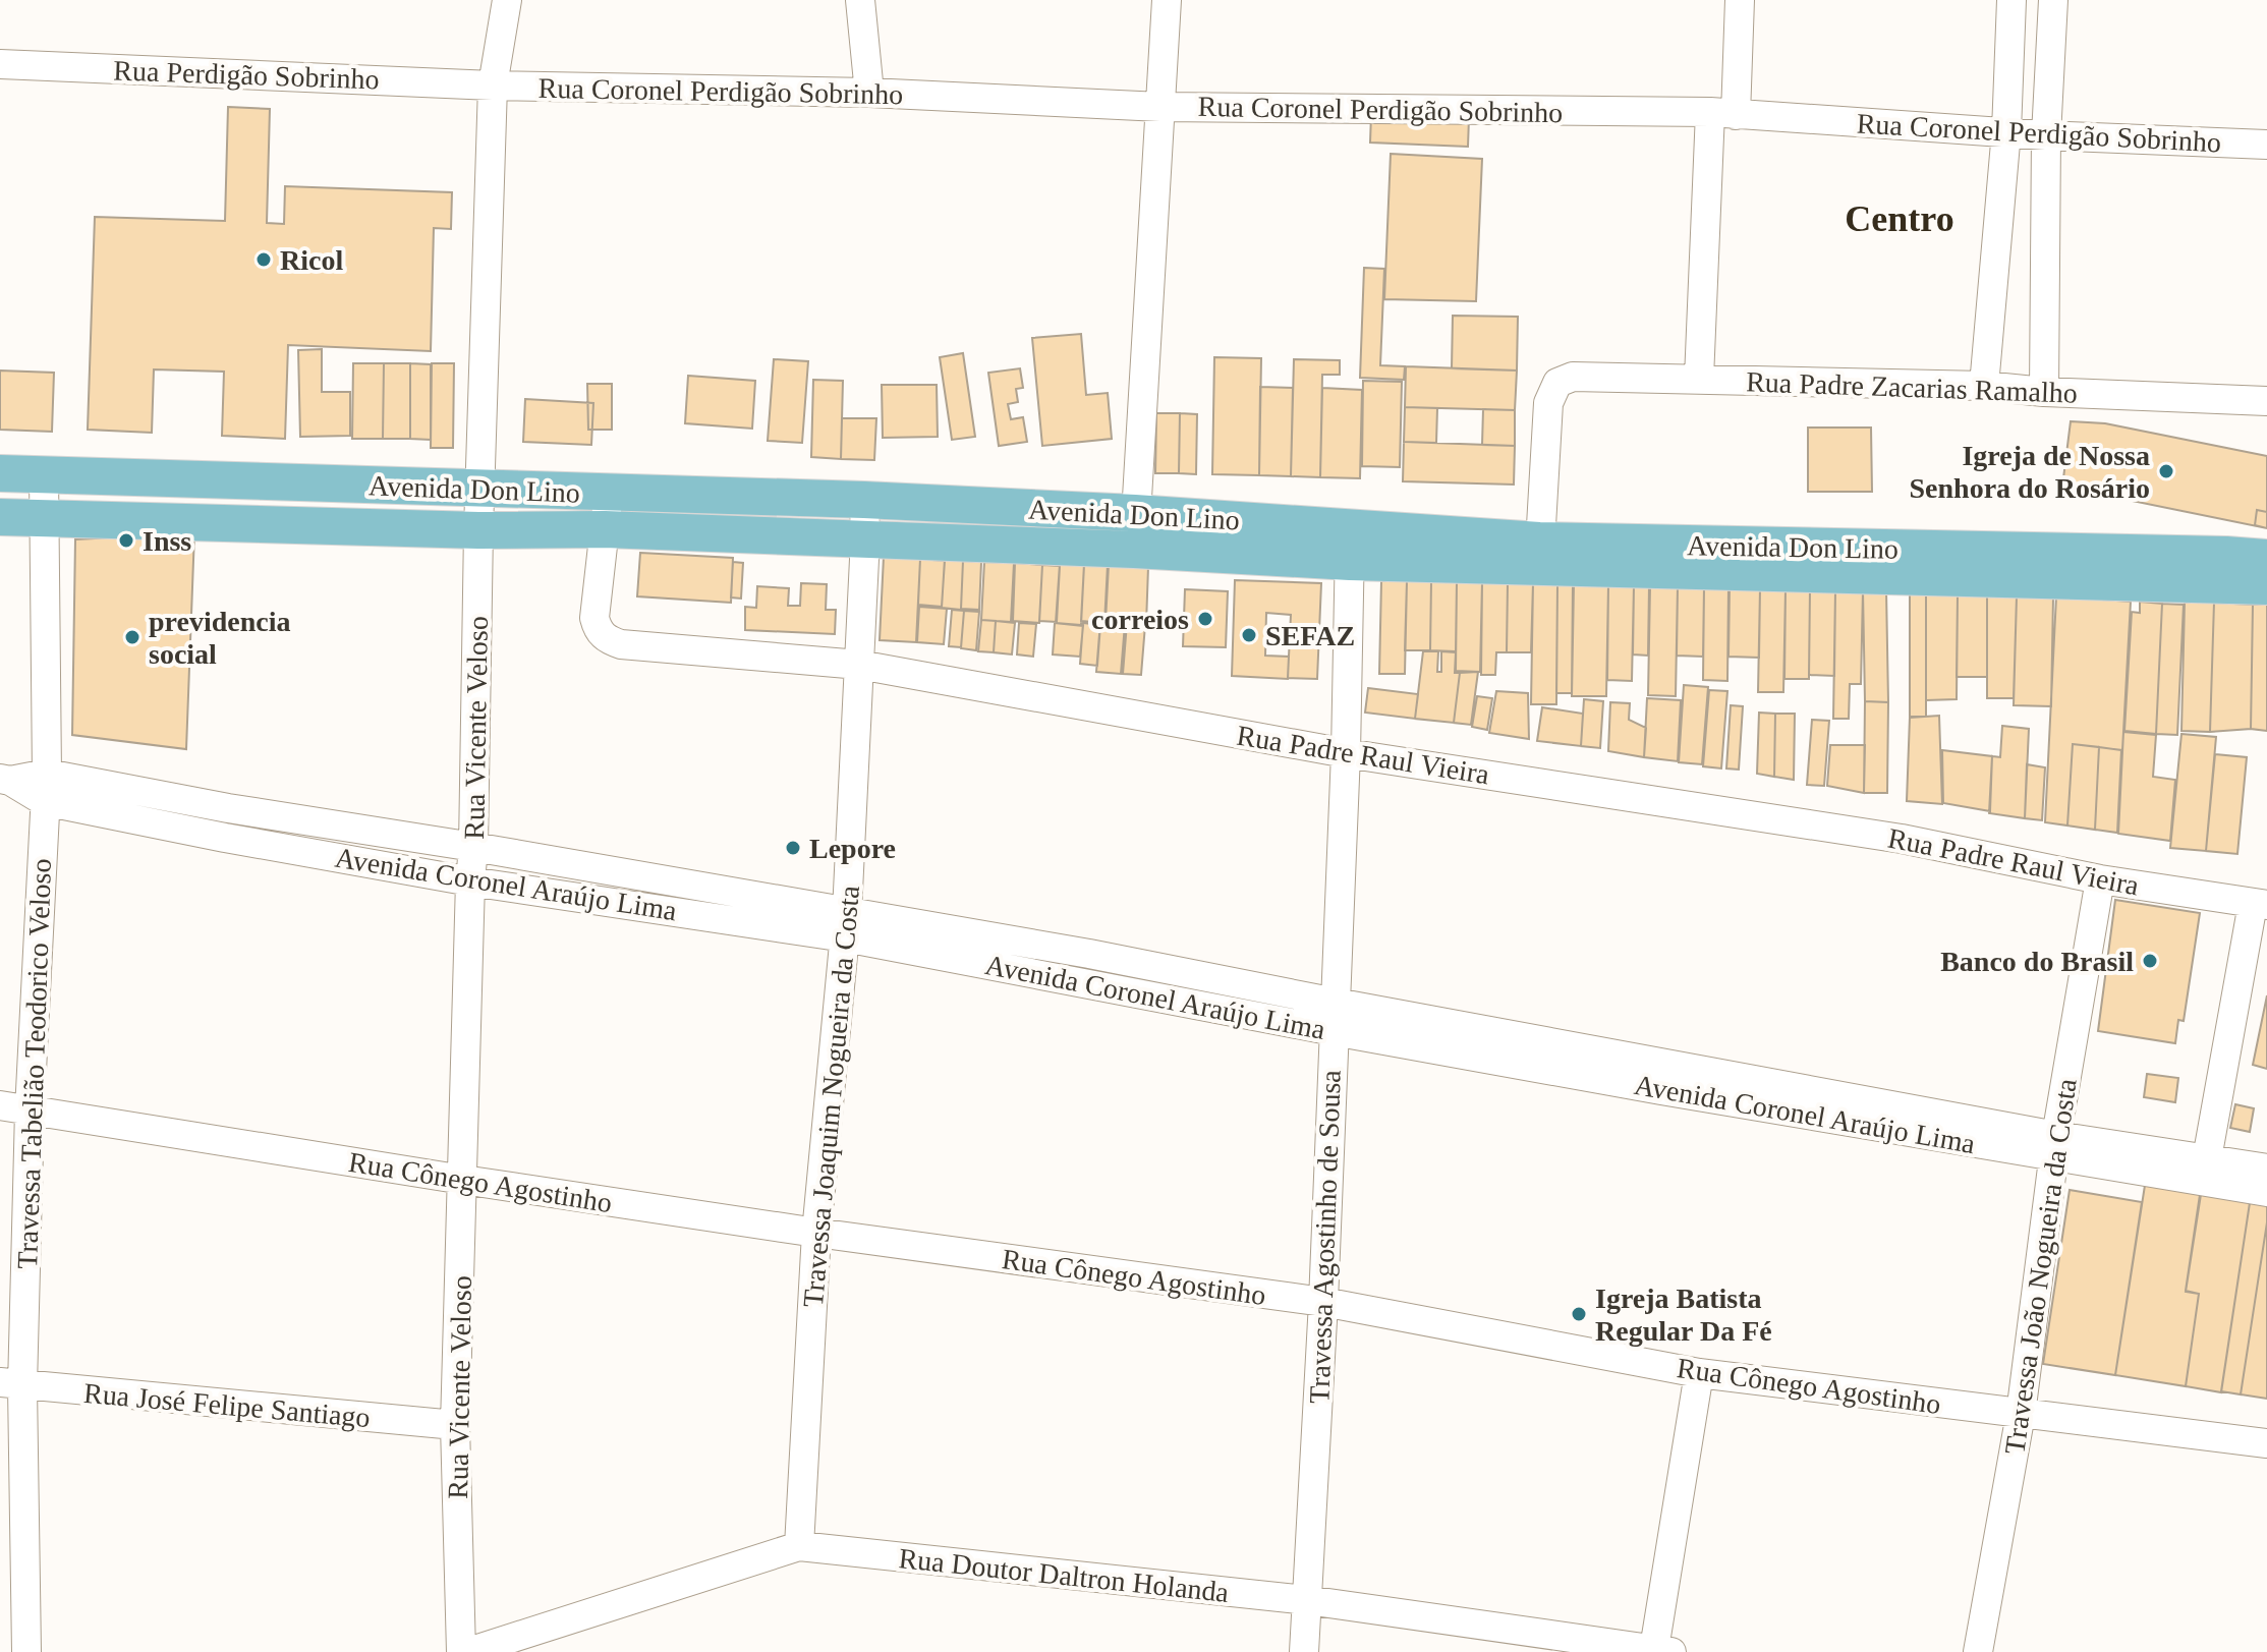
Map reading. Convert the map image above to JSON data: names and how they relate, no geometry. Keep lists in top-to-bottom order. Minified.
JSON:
{"streets":{"main road":["Avenida Don Lino"],"street":["Rua Perdigão Sobrinho","Rua Coronel Perdigão Sobrinho","Rua Padre Zacarias Ramalho","Rua Vicente Veloso","Rua Padre Raul Vieira","Avenida Coronel Araújo Lima","Travessa Tabelião Teodorico Veloso","Travessa Joaquim Nogueira da Costa","Rua Cônego Agostinho","Travessa Agostinho de Sousa","Travessa João Nogueira da Costa","Rua José Felipe Santiago","Rua Doutor Daltron Holanda"]},"crossings":[["Rua Perdigão Sobrinho","Rua Coronel Perdigão Sobrinho"],["Rua Perdigão Sobrinho","Rua Vicente Veloso"],["Rua Coronel Perdigão Sobrinho","Rua Vicente Veloso"],["Rua Padre Zacarias Ramalho","Avenida Don Lino"],["Avenida Don Lino","Rua Vicente Veloso"],["Avenida Don Lino","Rua Padre Raul Vieira"],["Avenida Don Lino","Travessa Tabelião Teodorico Veloso"],["Avenida Don Lino","Travessa Joaquim Nogueira da Costa"],["Avenida Don Lino","Travessa Agostinho de Sousa"],["Rua Vicente Veloso","Avenida Coronel Araújo Lima"],["Rua Vicente Veloso","Rua Cônego Agostinho"],["Rua Vicente Veloso","Rua José Felipe Santiago"],["Rua Padre Raul Vieira","Travessa Joaquim Nogueira da Costa"],["Rua Padre Raul Vieira","Travessa Agostinho de Sousa"],["Rua Padre Raul Vieira","Travessa João Nogueira da Costa"],["Avenida Coronel Araújo Lima","Travessa Tabelião Teodorico Veloso"],["Avenida Coronel Araújo Lima","Travessa Joaquim Nogueira da Costa"],["Avenida Coronel Araújo Lima","Travessa Agostinho de Sousa"],["Avenida Coronel Araújo Lima","Travessa João Nogueira da Costa"],["Travessa Tabelião Teodorico Veloso","Rua Cônego Agostinho"],["Travessa Tabelião Teodorico Veloso","Rua José Felipe Santiago"],["Travessa Joaquim Nogueira da Costa","Rua Cônego Agostinho"],["Travessa Joaquim Nogueira da Costa","Rua Doutor Daltron Holanda"],["Rua Cônego Agostinho","Travessa Agostinho de Sousa"],["Rua Cônego Agostinho","Travessa João Nogueira da Costa"],["Travessa Agostinho de Sousa","Rua Doutor Daltron Holanda"]],"districts":["Centro"],"places":["Ricol","Igreja de Nossa Senhora do Rosário","Inss","correios","SEFAZ","previdencia social","Lepore","Banco do Brasil","Igreja Batista Regular Da Fé"]}
